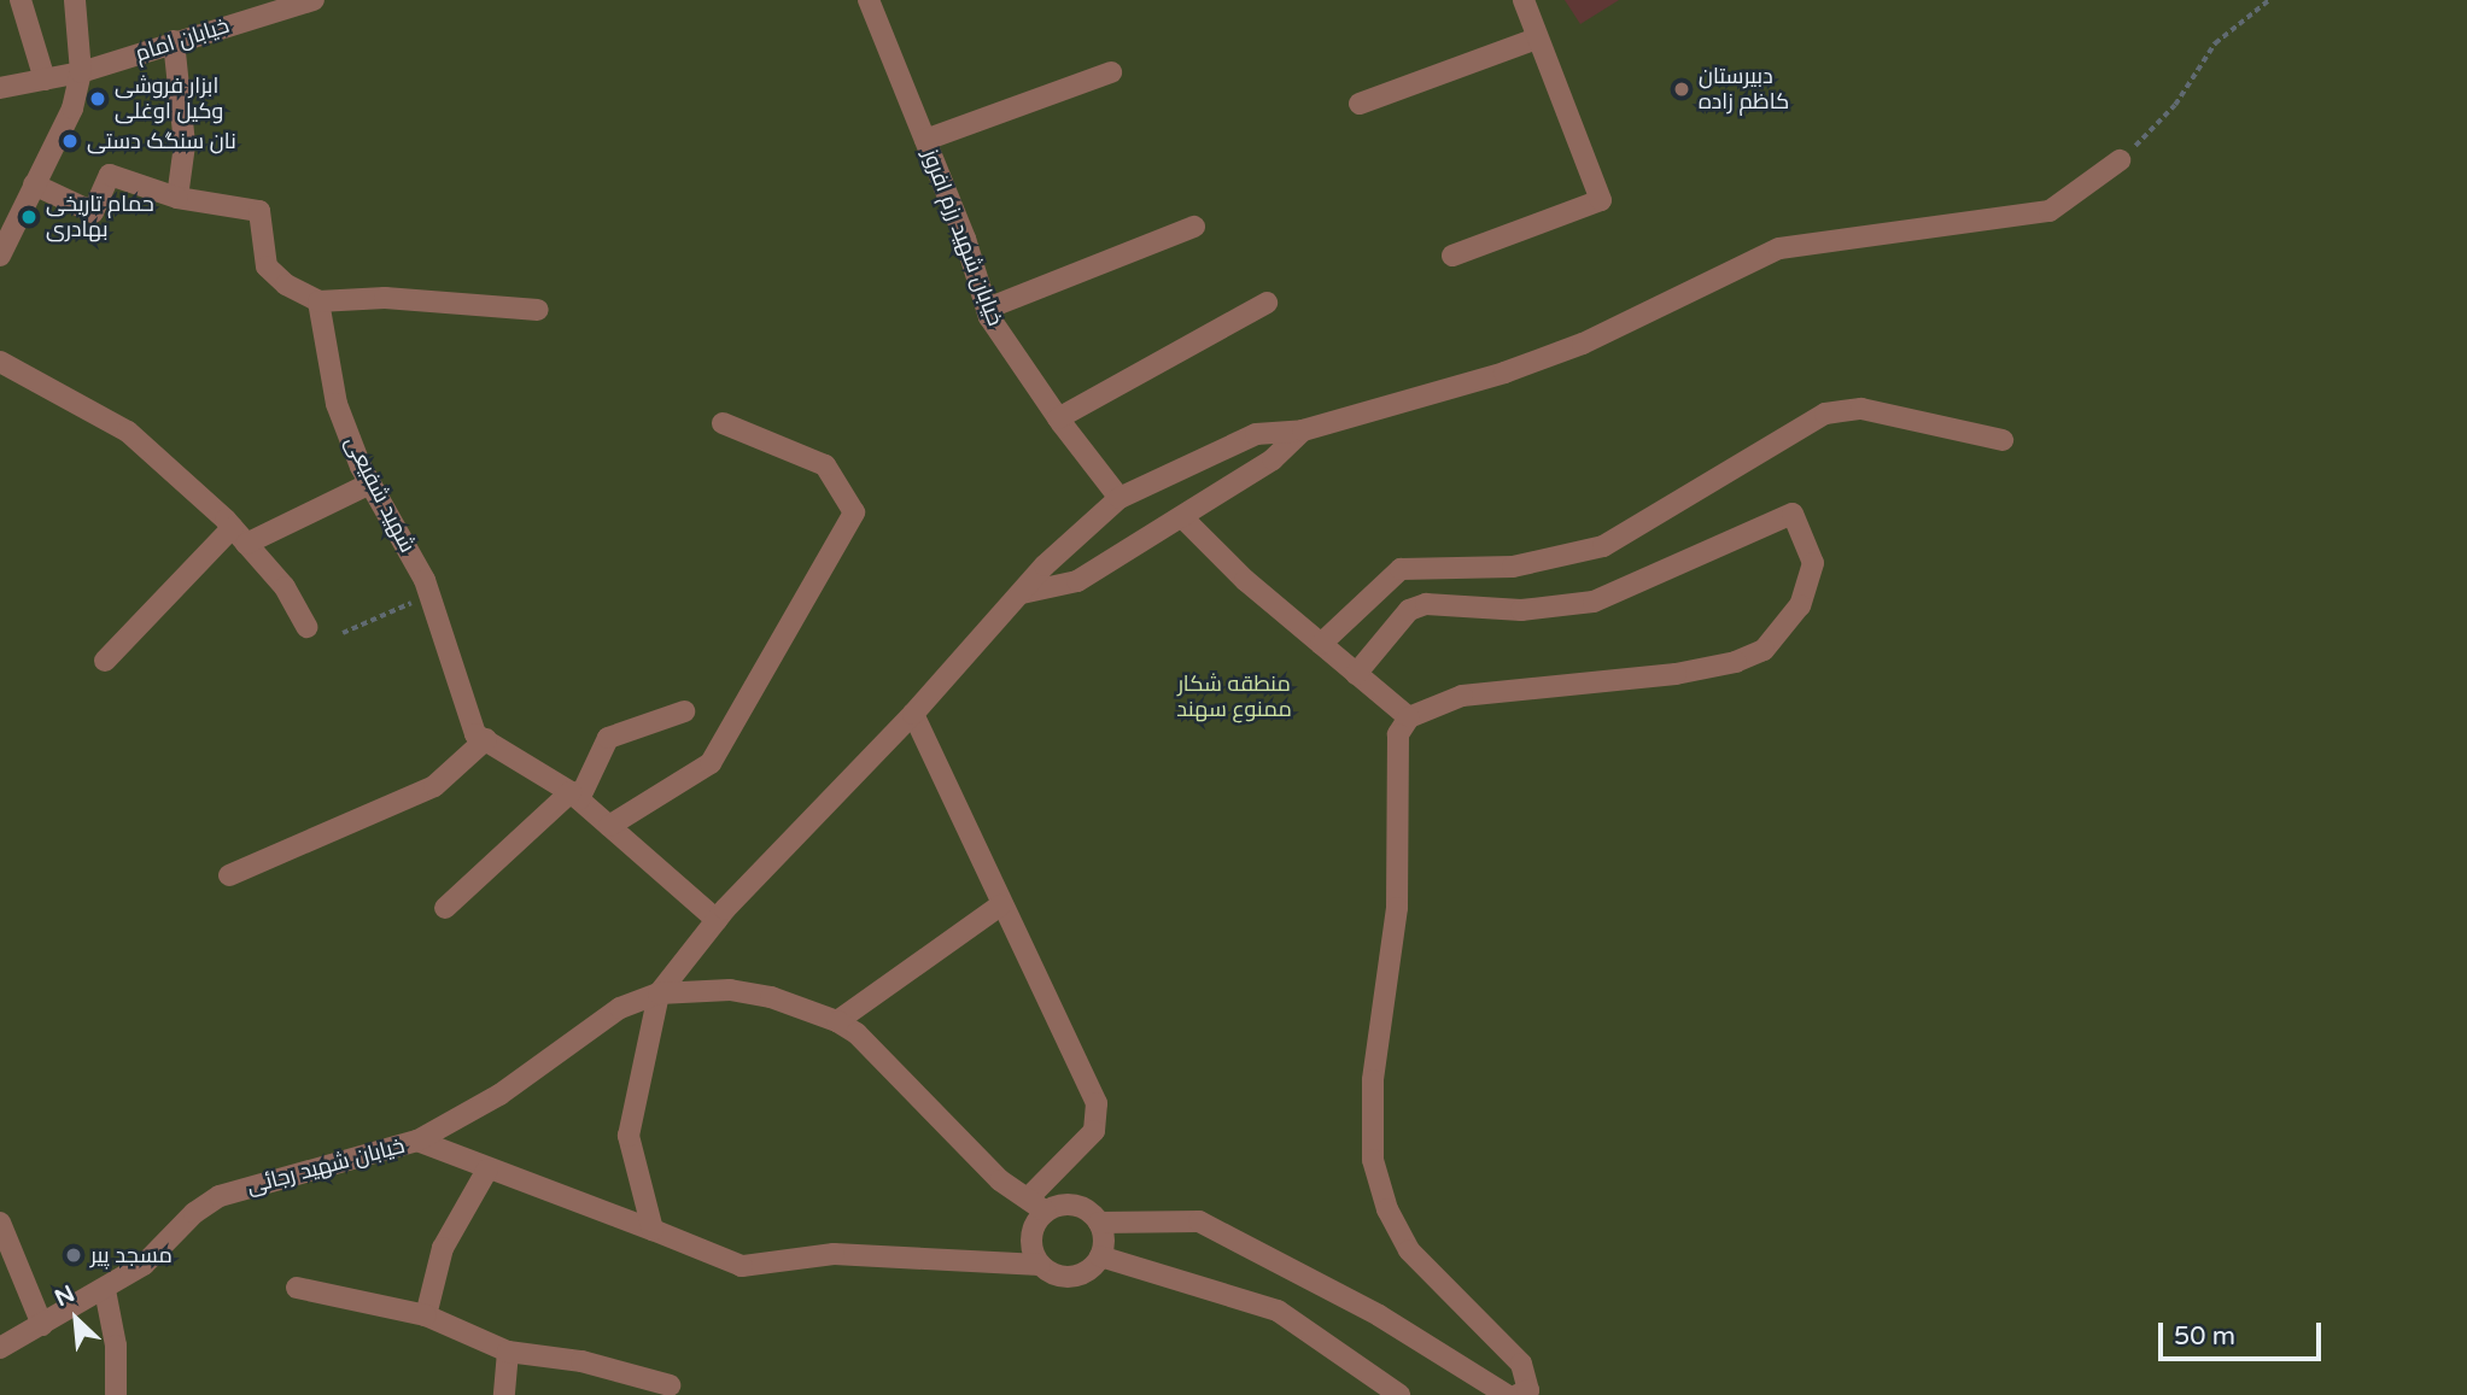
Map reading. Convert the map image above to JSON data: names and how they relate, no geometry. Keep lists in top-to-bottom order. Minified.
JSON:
{"streets":{"street":["خیابان امام","خیابان شهید رزم افروز","شهید شفیعی","خیابان شهید رجائی"]},"parks":["منطقه شکار ممنوع سهند"],"places":["دبیرستان کاظم زاده","ابزار فروشی وکیل اوغلی","نان سنگک دستی","حمام تاریخی بهادری","مسجد پیر"],"scale_bar":"50 m","north":"top left"}
